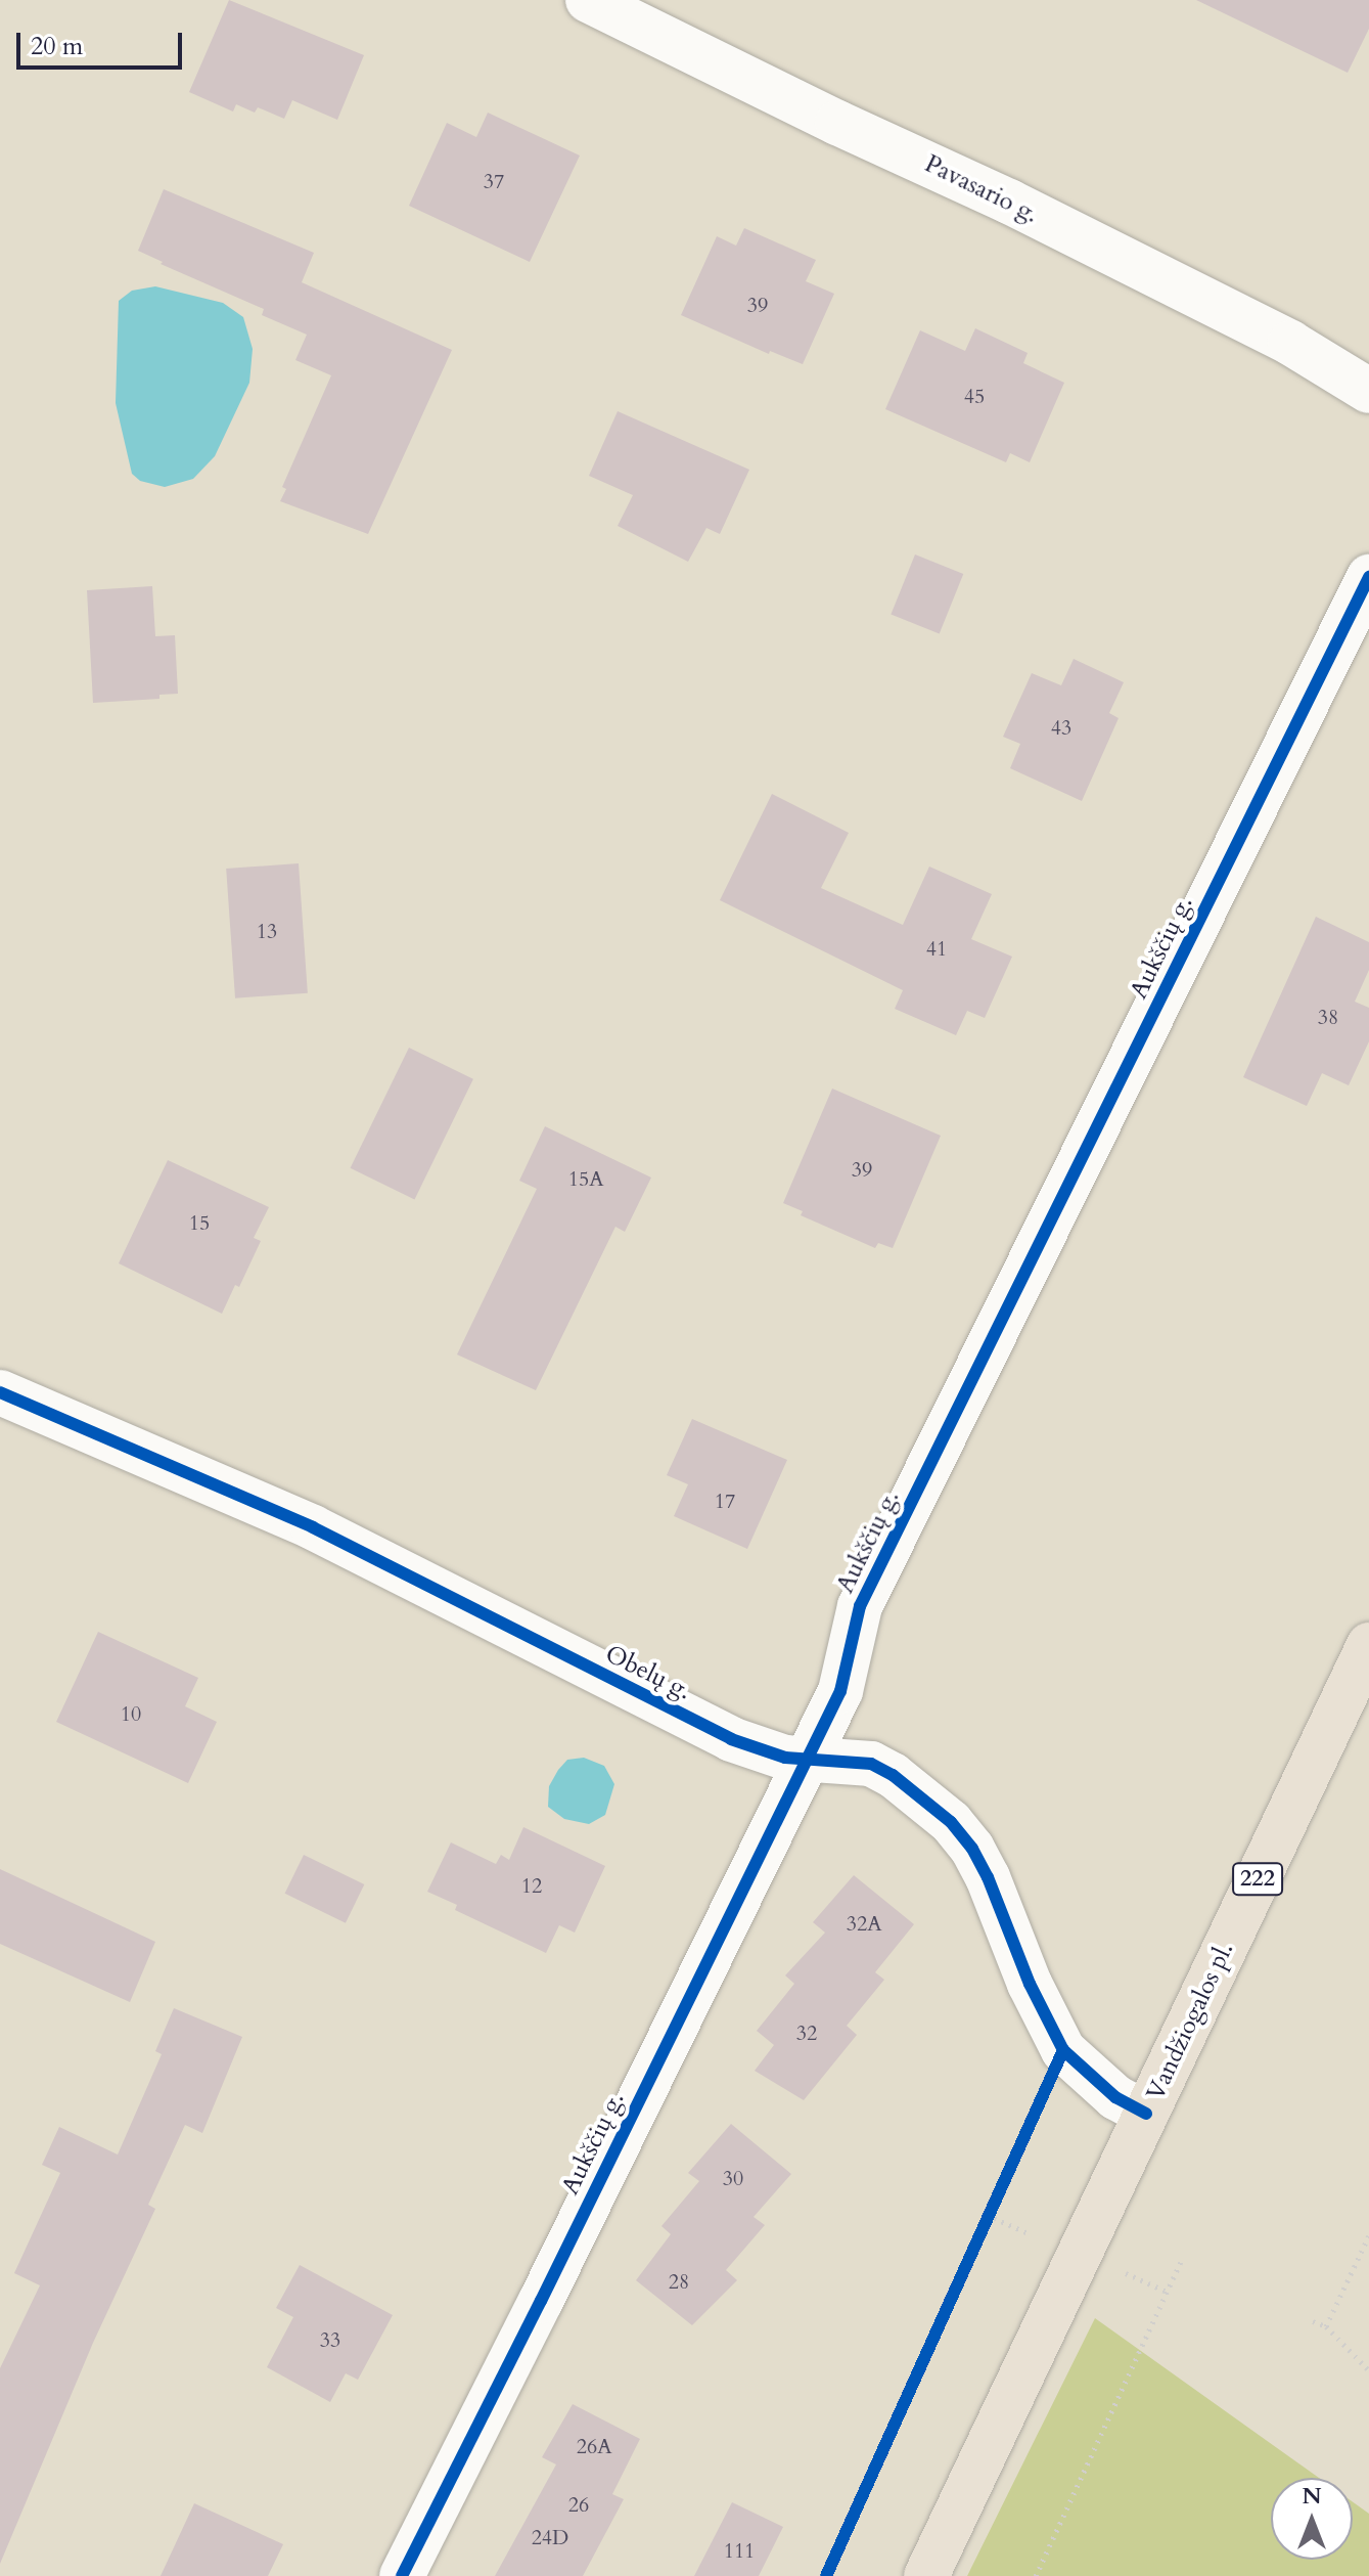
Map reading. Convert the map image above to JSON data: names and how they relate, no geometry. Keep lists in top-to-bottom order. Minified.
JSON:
{"streets":{"main road":["222","Vandžiogalos pl."],"street":["Pavasario g.","Aukščių g.","Obelų g."]},"crossings":[["Aukščių g.","Obelų g."],["Obelų g.","Vandžiogalos pl."]],"house_numbers":["37","39","45","43","13","41","38","39","15A","15","17","10","12","32A","32","30","28","33","26A","26","24D","111"],"scale_bar":"20 m","north":"top"}
